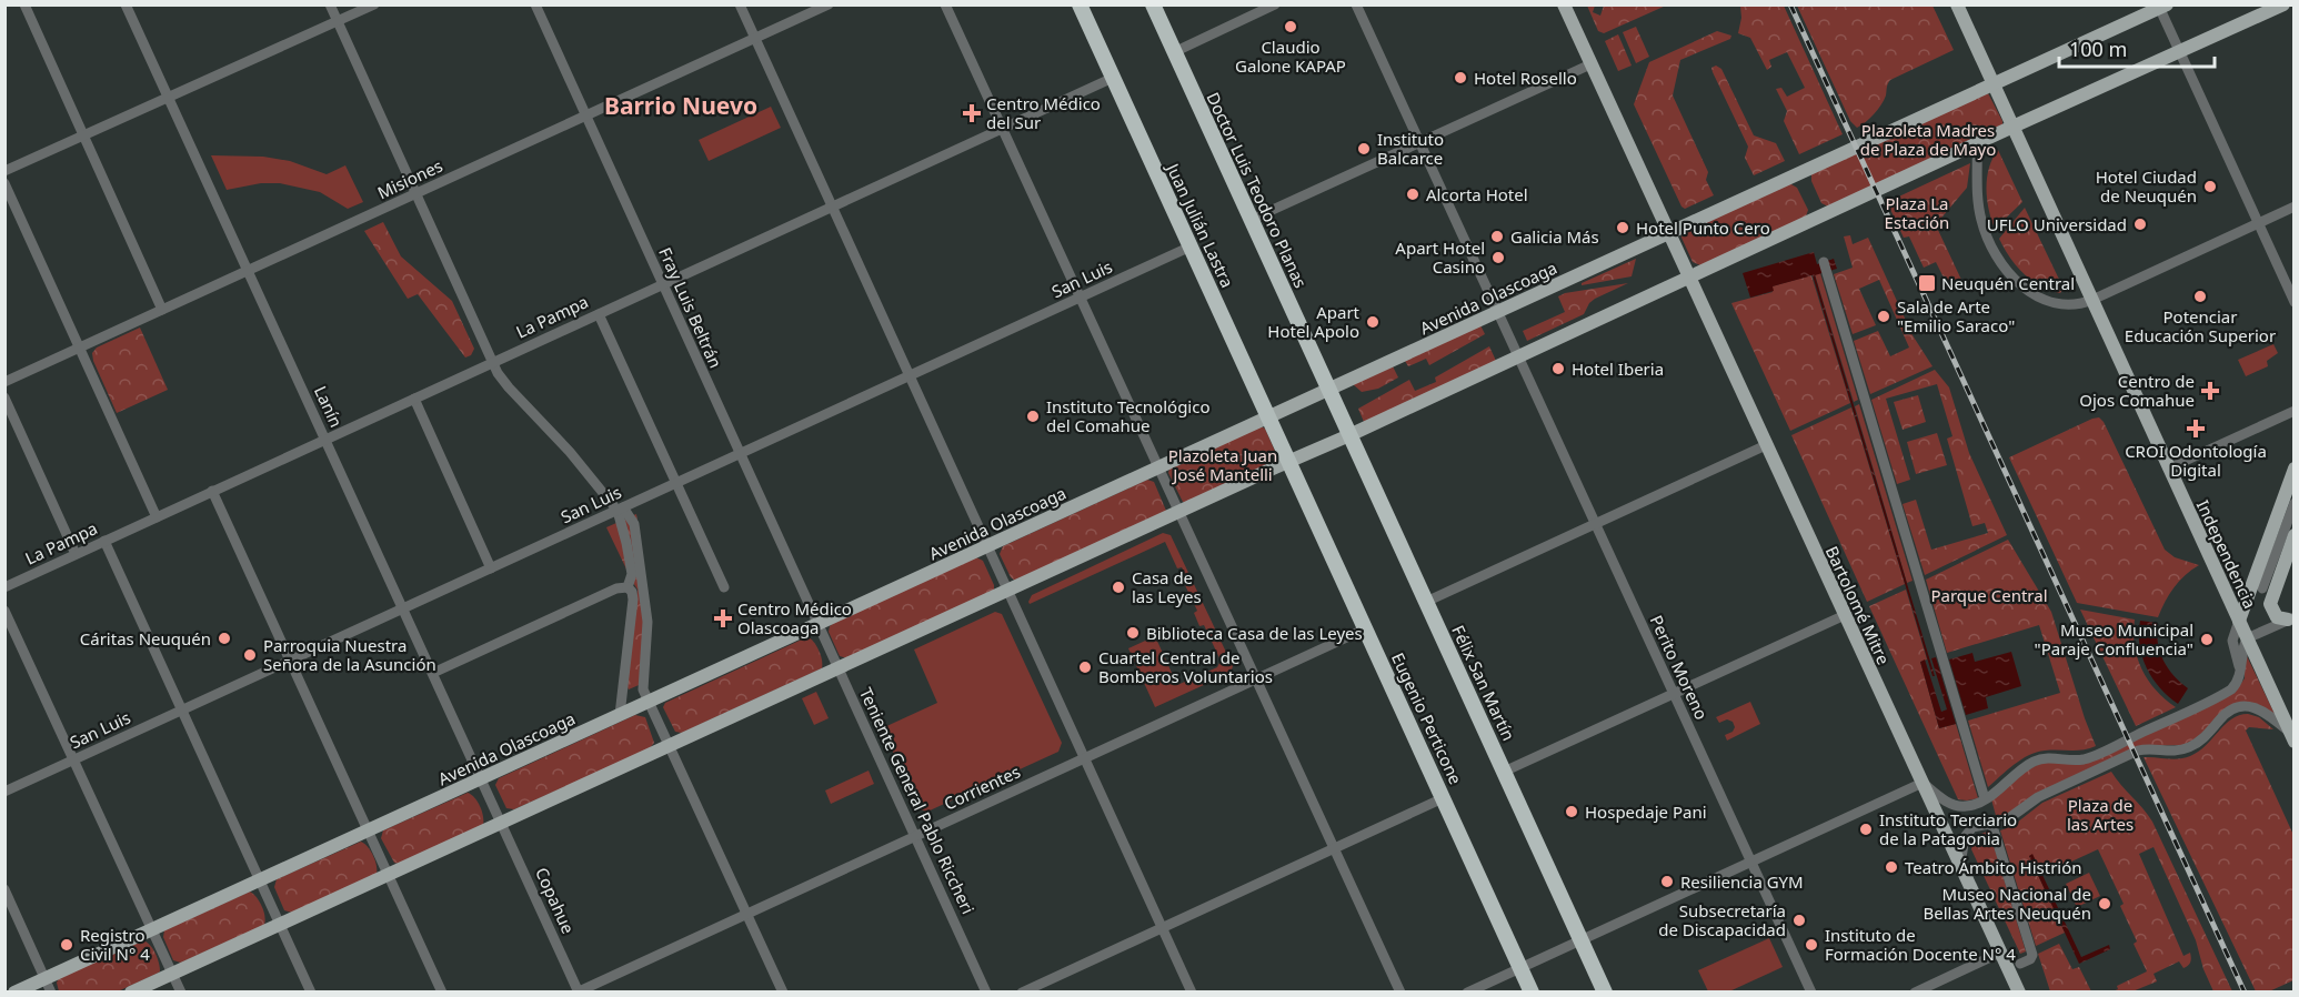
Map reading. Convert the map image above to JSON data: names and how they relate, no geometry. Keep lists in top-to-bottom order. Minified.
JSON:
{"streets":{"highway":["Doctor Luis Teodoro Planas","Juan Julián Lastra","Félix San Martín","Eugenio Perticone"],"main road":["Avenida Olascoaga","Independencia","Bartolomé Mitre"],"street":["Misiones","San Luis","Fray Luis Beltrán","La Pampa","Lanín","Perito Moreno","Corrientes","Teniente General Pablo Riccheri","Copahue"]},"crossings":[["Misiones","Fray Luis Beltrán"],["Misiones","Lanín"],["Doctor Luis Teodoro Planas","Avenida Olascoaga"],["Doctor Luis Teodoro Planas","Félix San Martín"],["Juan Julián Lastra","San Luis"],["Juan Julián Lastra","Avenida Olascoaga"],["Juan Julián Lastra","La Pampa"],["Juan Julián Lastra","Eugenio Perticone"],["San Luis","Fray Luis Beltrán"],["San Luis","Lanín"],["Avenida Olascoaga","Fray Luis Beltrán"],["Avenida Olascoaga","Lanín"],["Avenida Olascoaga","Independencia"],["Avenida Olascoaga","Bartolomé Mitre"],["Avenida Olascoaga","Perito Moreno"],["Avenida Olascoaga","Félix San Martín"],["Avenida Olascoaga","Teniente General Pablo Riccheri"],["Fray Luis Beltrán","La Pampa"],["Fray Luis Beltrán","Teniente General Pablo Riccheri"],["La Pampa","Lanín"],["Lanín","Copahue"],["Eugenio Perticone","Corrientes"],["Corrientes","Teniente General Pablo Riccheri"],["Corrientes","Copahue"]],"districts":["Barrio Nuevo"],"parks":["Plazoleta Madres de Plaza de Mayo","Plaza La Estación","Plazoleta Juan José Mantelli","Parque Central","Plaza de las Artes"],"places":{"other":["Claudio Galone KAPAP","Hotel Rosello","Instituto Balcarce","Hotel Ciudad de Neuquén","Alcorta Hotel","UFLO Universidad","Hotel Punto Cero","Galicia Más","Apart Hotel Casino","Potenciar Educación Superior","Sala de Arte \"Emilio Saraco\"","Apart Hotel Apolo","Hotel Iberia","Instituto Tecnológico del Comahue","Casa de las Leyes","Biblioteca Casa de las Leyes","Cáritas Neuquén","Museo Municipal \"Paraje Confluencia\"","Parroquia Nuestra Señora de la Asunción","Cuartel Central de Bomberos Voluntarios","Hospedaje Pani","Instituto Terciario de la Patagonia","Teatro Ámbito Histrión","Resiliencia GYM","Museo Nacional de Bellas Artes Neuquén","Subsecretaría de Discapacidad","Registro Civil N° 4","Instituto de Formación Docente N° 4"],"health":["Centro Médico del Sur","Centro de Ojos Comahue","CROI Odontología Digital","Centro Médico Olascoaga"],"transit":["Neuquén Central"]},"scale_bar":"100 m"}
